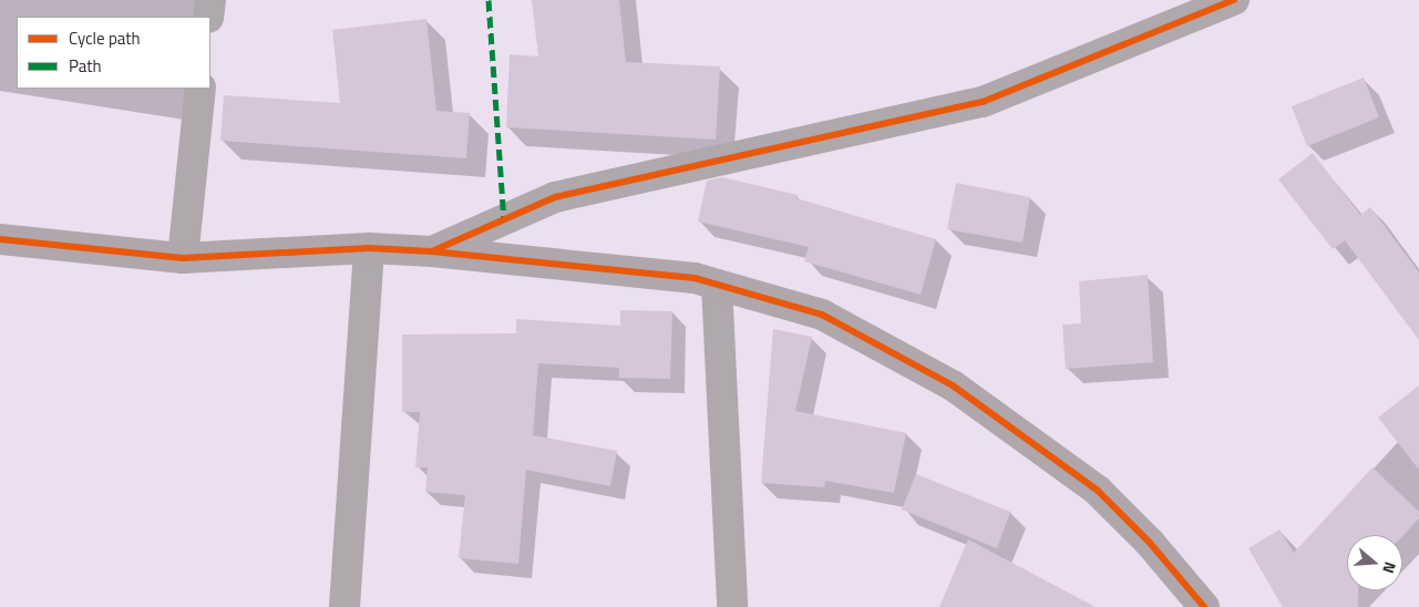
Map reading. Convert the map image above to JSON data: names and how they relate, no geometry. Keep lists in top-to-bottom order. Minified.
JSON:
{"legend":["Cycle path","Path"],"north":"right"}
